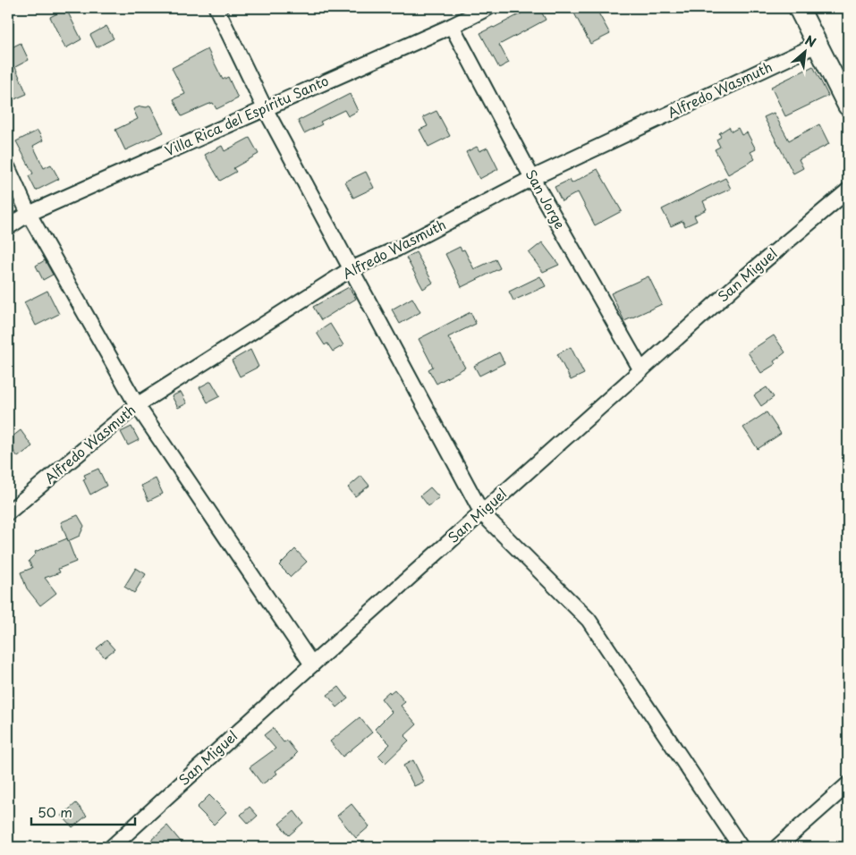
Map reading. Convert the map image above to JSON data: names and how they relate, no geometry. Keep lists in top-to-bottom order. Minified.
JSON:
{"streets":{"street":["Alfredo Wasmuth","Villa Rica del Espíritu Santo","San Jorge","San Miguel"]},"crossings":[["Alfredo Wasmuth","San Jorge"],["Villa Rica del Espíritu Santo","San Jorge"],["San Jorge","San Miguel"]],"scale_bar":"50 m","north":"top right"}
